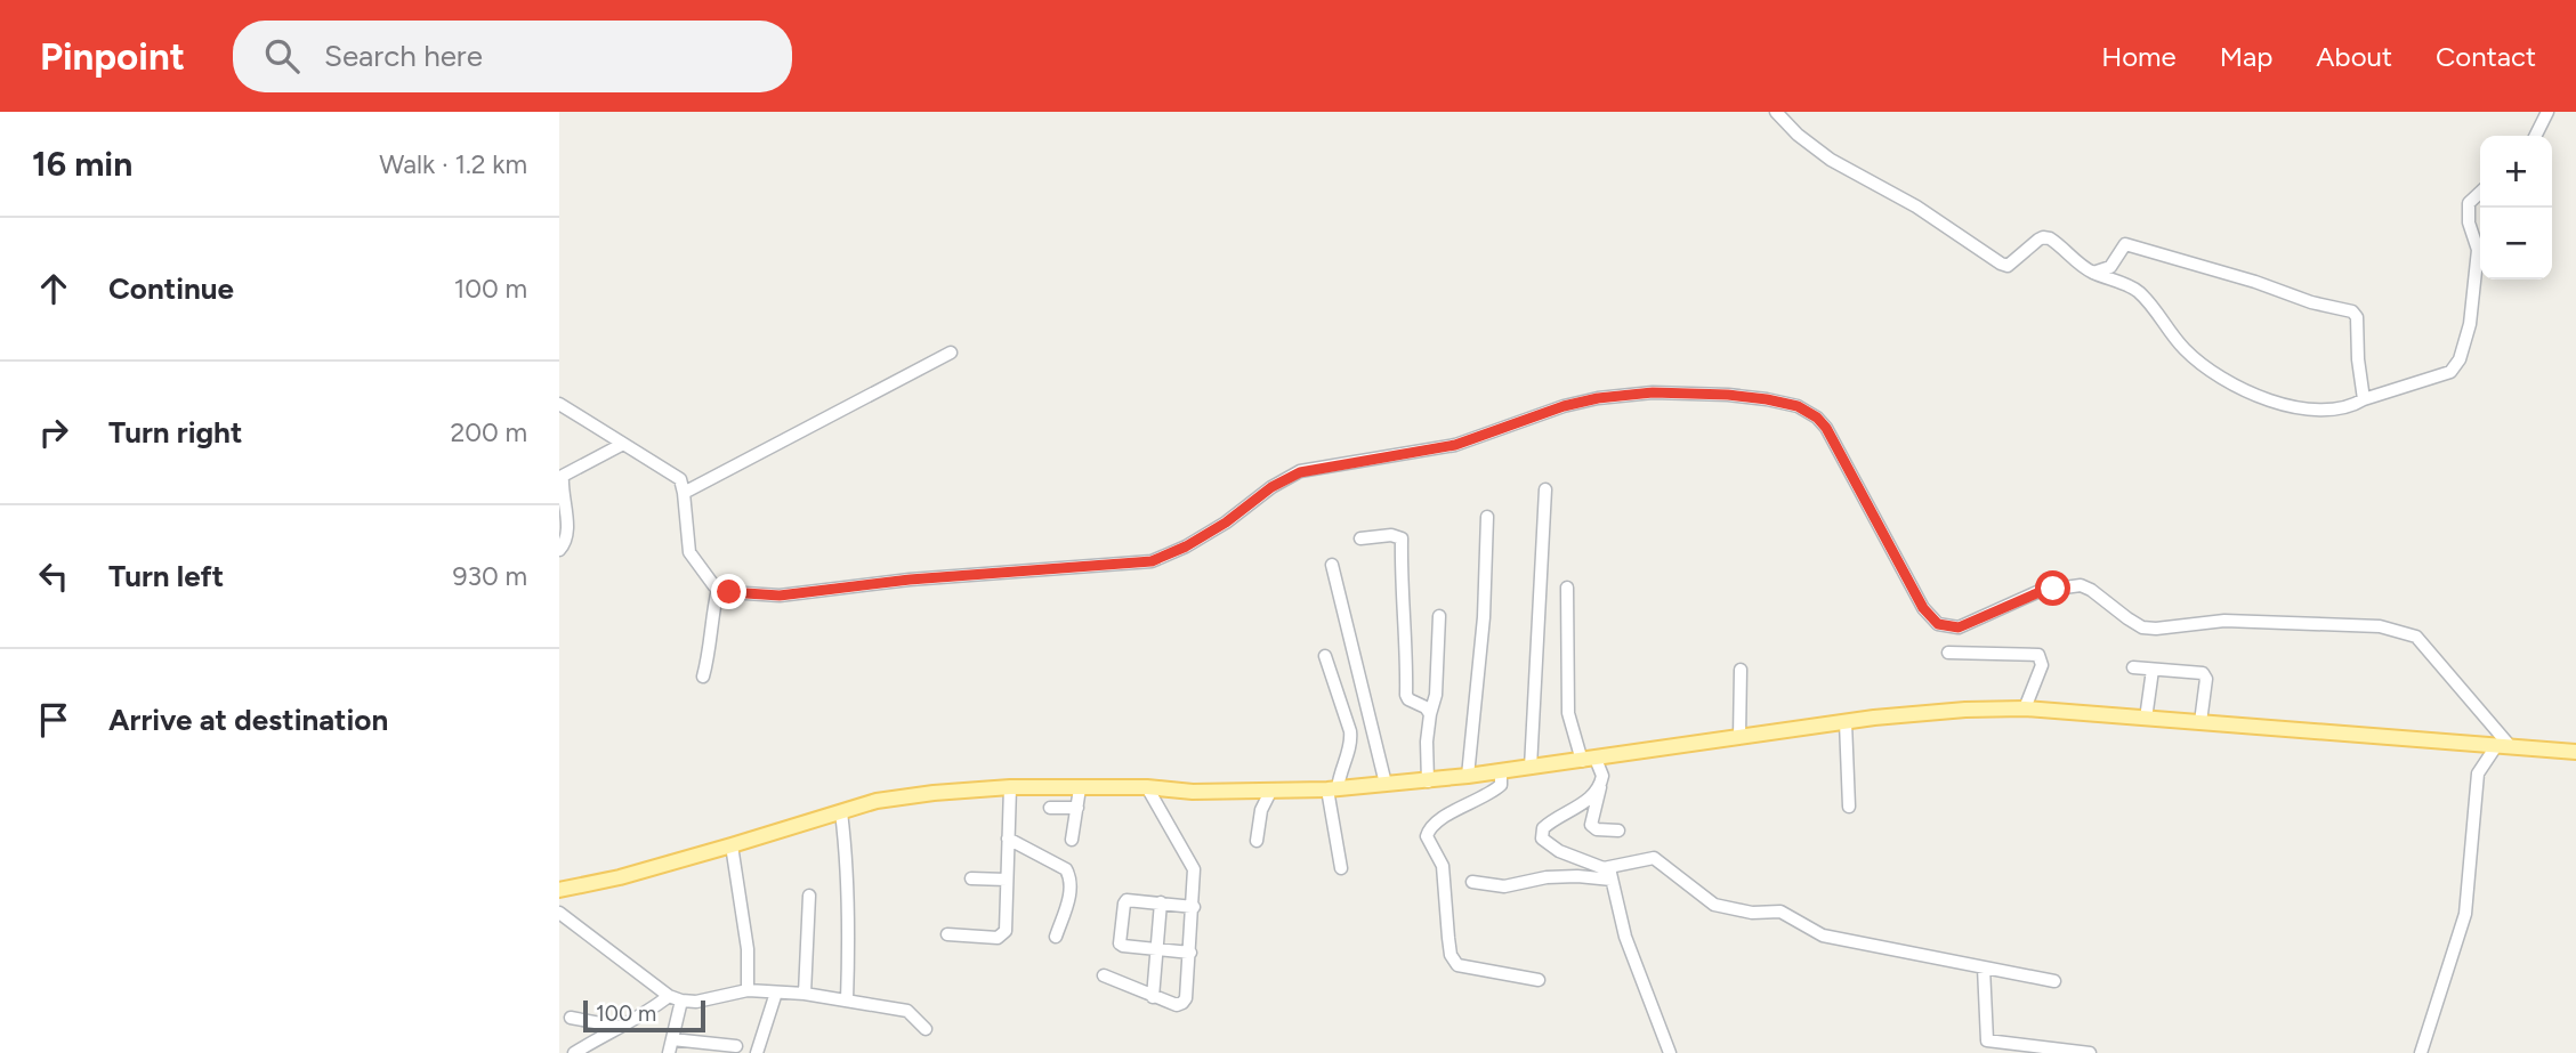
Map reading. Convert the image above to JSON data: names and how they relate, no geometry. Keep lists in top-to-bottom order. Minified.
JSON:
{"scale_bar":"100 m","page":{"header":"Pinpoint","search":"Search here","nav":["Home","Map","About","Contact"],"heading":["16 min","Walk · 1.2 km"],"map_buttons":["+","−"],"list":[["Continue","100 m"],["Turn right","200 m"],["Turn left","930 m"],"Arrive at destination"],"scale":"100 m"}}
